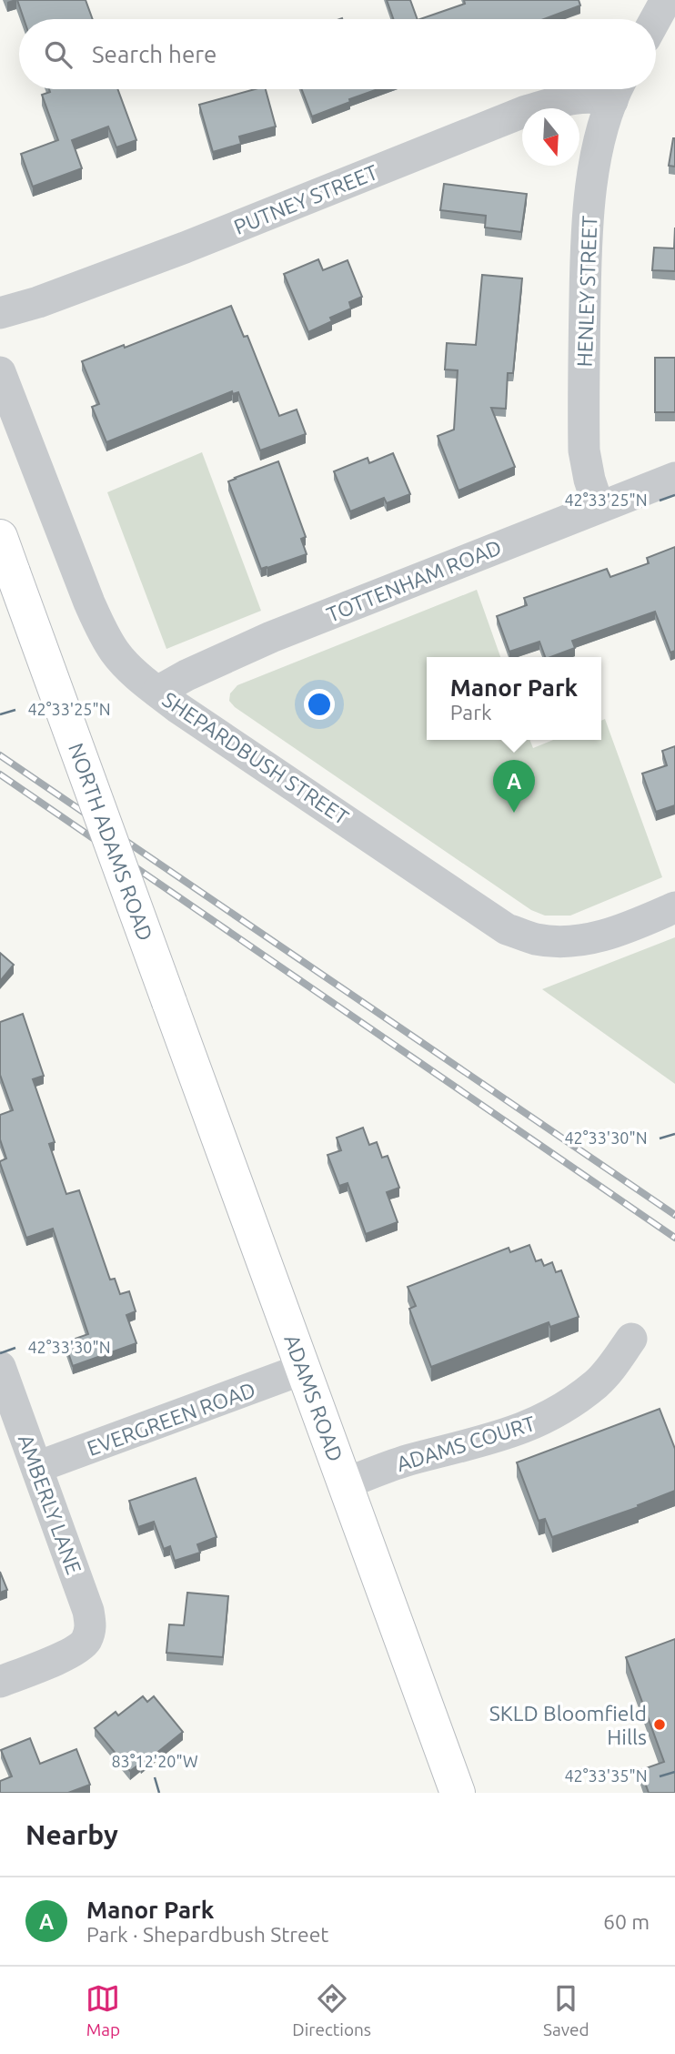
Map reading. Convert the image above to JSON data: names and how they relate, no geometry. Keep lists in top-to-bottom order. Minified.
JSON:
{"streets":{"main road":["NORTH ADAMS ROAD","ADAMS ROAD"],"street":["PUTNEY STREET","HENLEY STREET","TOTTENHAM ROAD","SHEPARDBUSH STREET","EVERGREEN ROAD","ADAMS COURT","AMBERLY LANE"]},"crossings":[["PUTNEY STREET","HENLEY STREET"],["HENLEY STREET","TOTTENHAM ROAD"],["TOTTENHAM ROAD","SHEPARDBUSH STREET"],["NORTH ADAMS ROAD","ADAMS ROAD"],["ADAMS ROAD","EVERGREEN ROAD"],["ADAMS ROAD","ADAMS COURT"],["EVERGREEN ROAD","AMBERLY LANE"]],"places":["SKLD Bloomfield Hills"],"north":"bottom","page":{"search":"Search here","popup":["Manor Park","Park"],"pins":"A","heading":"Nearby","list":[{"mark":"A","name":"Manor Park","note":"Park · Shepardbush Street","value":"60 m"}],"nav":["Map","Directions","Saved"]},"coordinates":["42°33'25\"N","42°33'30\"N","83°12'20\"W","42°33'35\"N"]}
